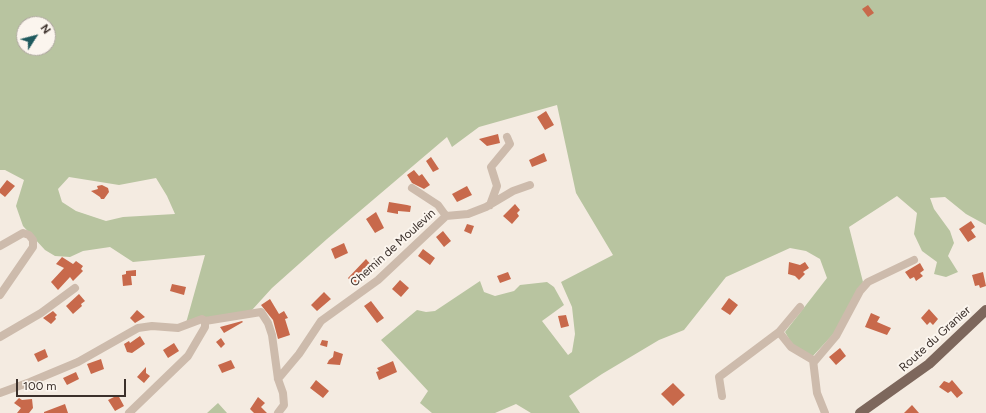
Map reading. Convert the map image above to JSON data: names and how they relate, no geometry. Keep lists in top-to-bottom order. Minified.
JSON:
{"streets":{"main road":["Route du Granier"],"street":["Chemin de Moulevin"]},"scale_bar":"100 m","north":"top right"}
